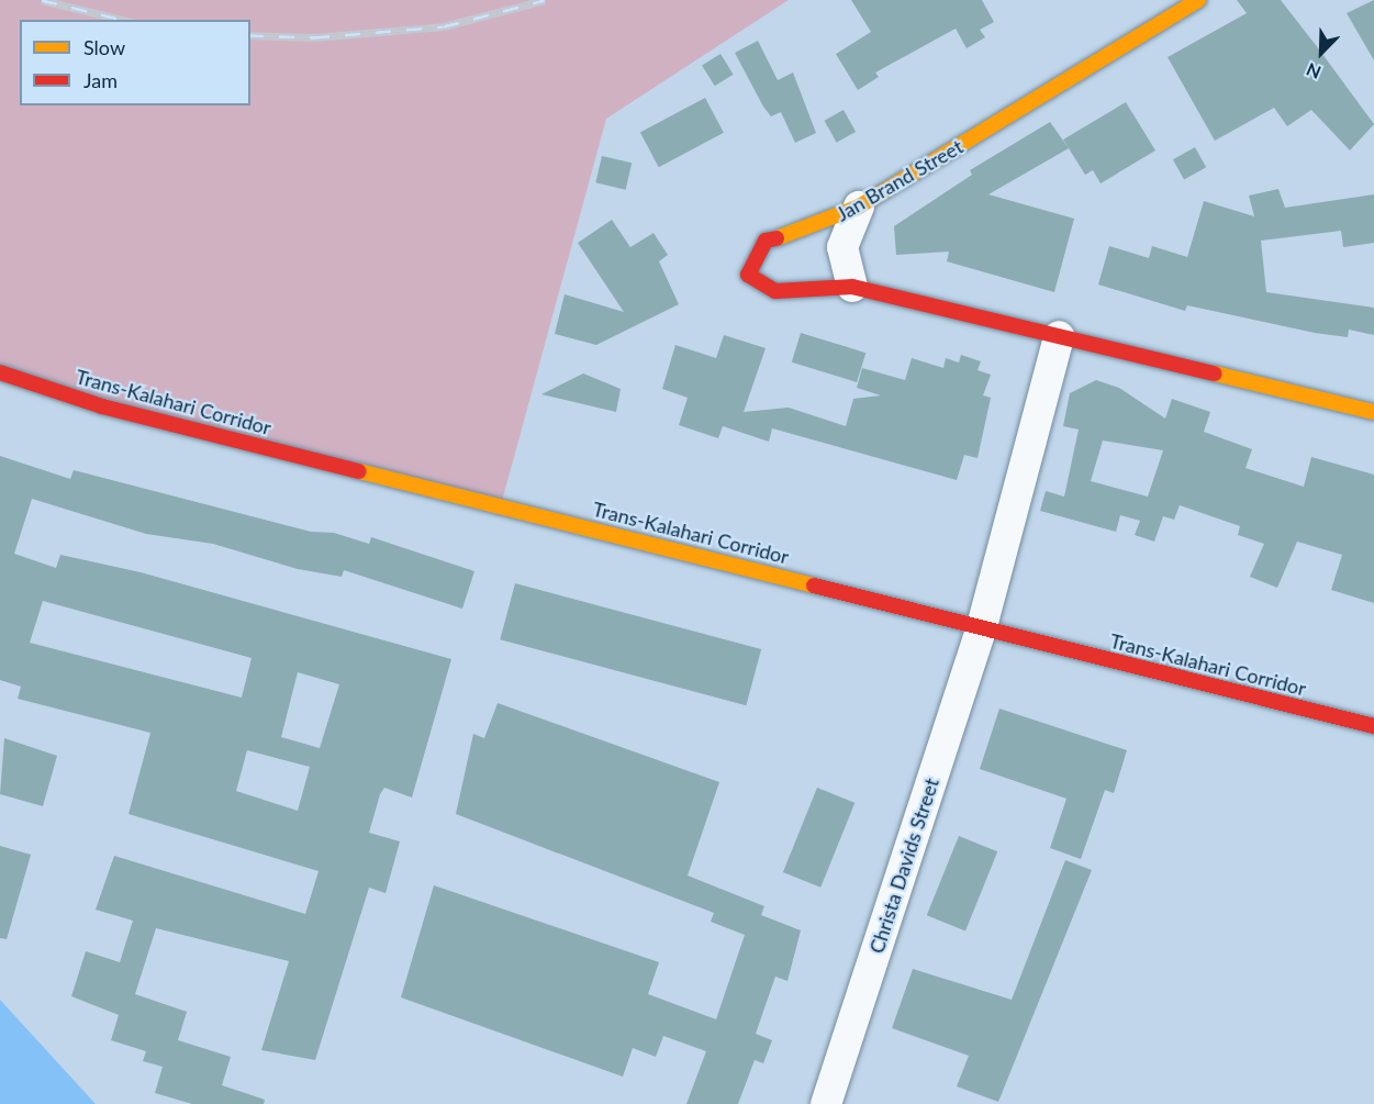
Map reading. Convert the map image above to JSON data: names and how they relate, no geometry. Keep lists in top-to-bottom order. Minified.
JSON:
{"streets":{"main road":["Jan Brand Street","Trans-Kalahari Corridor"],"street":["Christa Davids Street"]},"crossings":[["Trans-Kalahari Corridor","Christa Davids Street"]],"legend":["Slow","Jam"],"north":"bottom left"}
